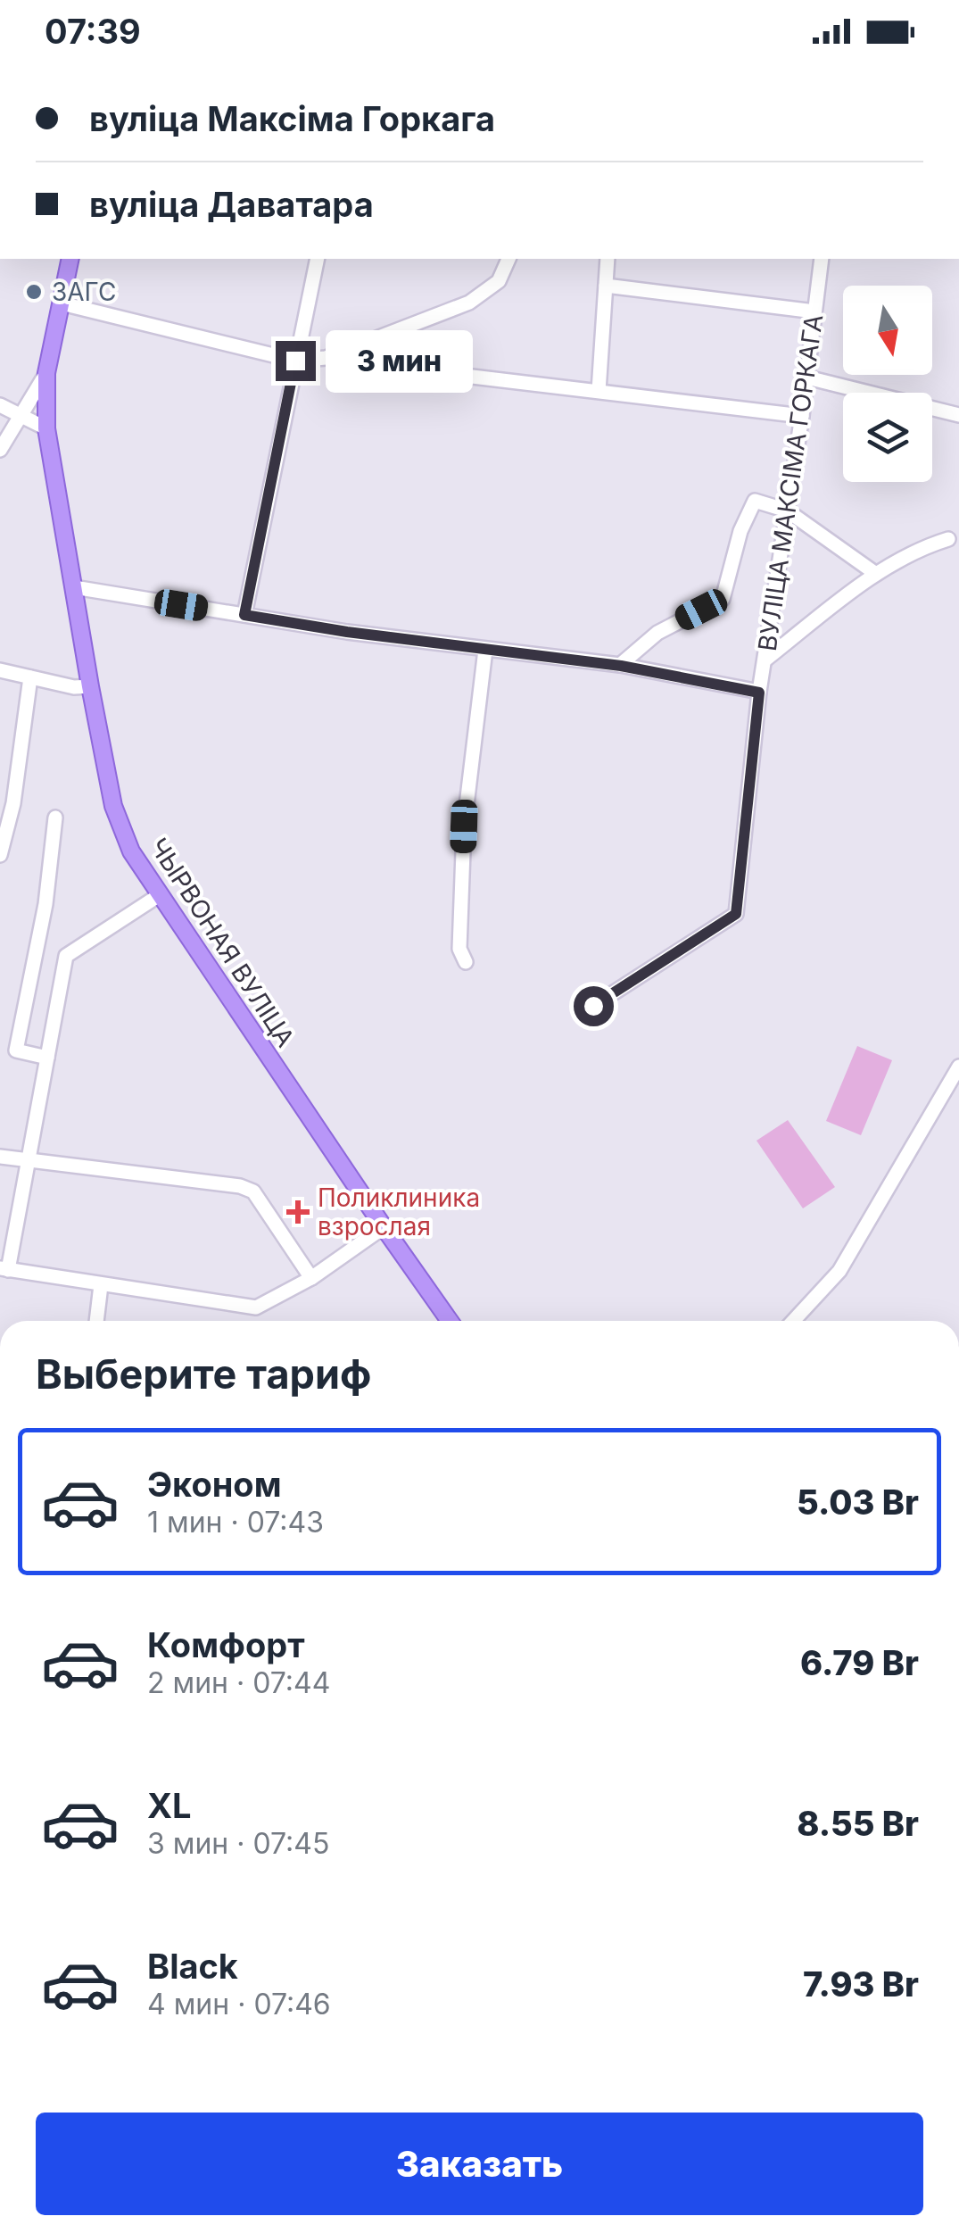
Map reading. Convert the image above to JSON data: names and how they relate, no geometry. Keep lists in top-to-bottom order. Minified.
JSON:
{"streets":{"main road":["ЧЫРВОНАЯ ВУЛІЦА"],"street":["ВУЛІЦА МАКСІМА ГОРКАГА"]},"places":{"other":["ЗАГС"],"health":["Поликлиника взрослая"]},"north":"bottom","page":{"status":"07:39","banner":["вуліца Максіма Горкага","вуліца Даватара"],"bubble":"3 мин","heading":"Выберите тариф","list":[{"name":"Эконом","note":"1 мин · 07:43","value":"5.03 Br"},{"name":"Комфорт","note":"2 мин · 07:44","value":"6.79 Br"},{"name":"XL","note":"3 мин · 07:45","value":"8.55 Br"},{"name":"Black","note":"4 мин · 07:46","value":"7.93 Br"}],"buttons":"Заказать"}}
